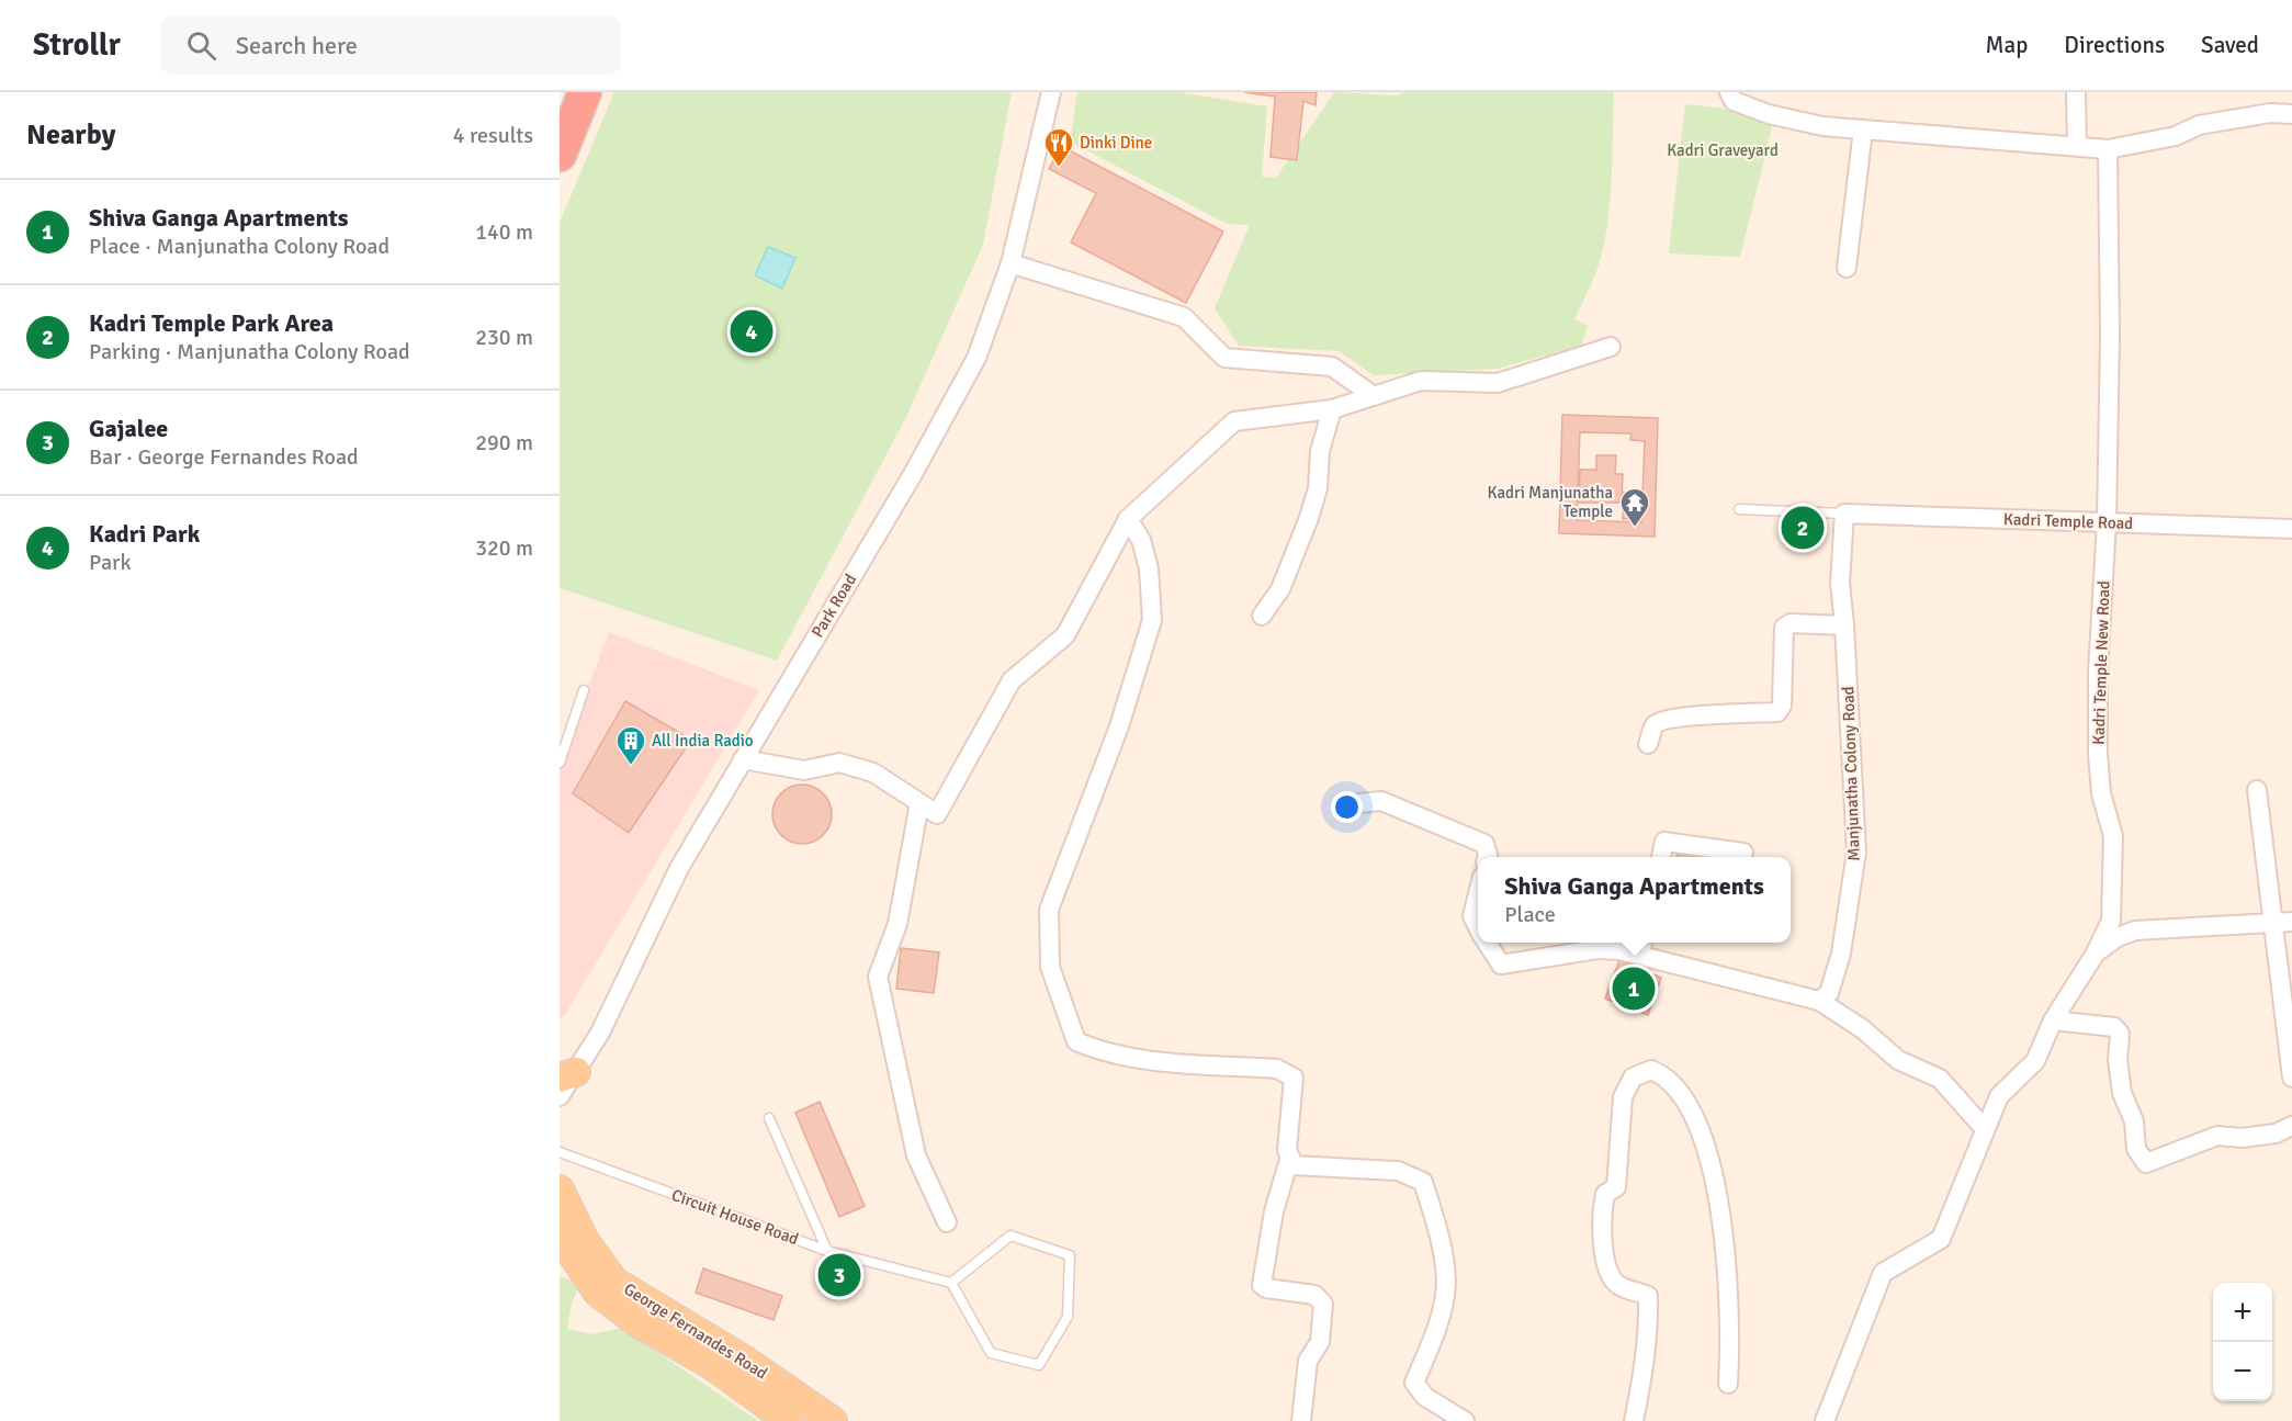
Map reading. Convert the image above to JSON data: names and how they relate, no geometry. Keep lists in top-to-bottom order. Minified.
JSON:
{"streets":{"main road":["George Fernandes Road"],"street":["Kadri Temple Road","Park Road","Kadri Temple New Road","Manjunatha Colony Road"],"lane":["Circuit House Road"]},"crossings":[["Kadri Temple Road","Kadri Temple New Road"],["Kadri Temple Road","Manjunatha Colony Road"]],"parks":["Kadri Graveyard"],"places":{"restaurant":["Dinki Dine"],"temple":["Kadri Manjunatha Temple"],"building":["All India Radio"]},"page":{"header":"Strollr","search":"Search here","nav":["Map","Directions","Saved"],"heading":["Nearby","4 results"],"list":[{"mark":"1","name":"Shiva Ganga Apartments","note":"Place · Manjunatha Colony Road","value":"140 m"},{"mark":"2","name":"Kadri Temple Park Area","note":"Parking · Manjunatha Colony Road","value":"230 m"},{"mark":"3","name":"Gajalee","note":"Bar · George Fernandes Road","value":"290 m"},{"mark":"4","name":"Kadri Park","note":"Park","value":"320 m"}],"pins":["4","2","1","3"],"popup":["Shiva Ganga Apartments","Place"],"map_buttons":["+","−"]}}
